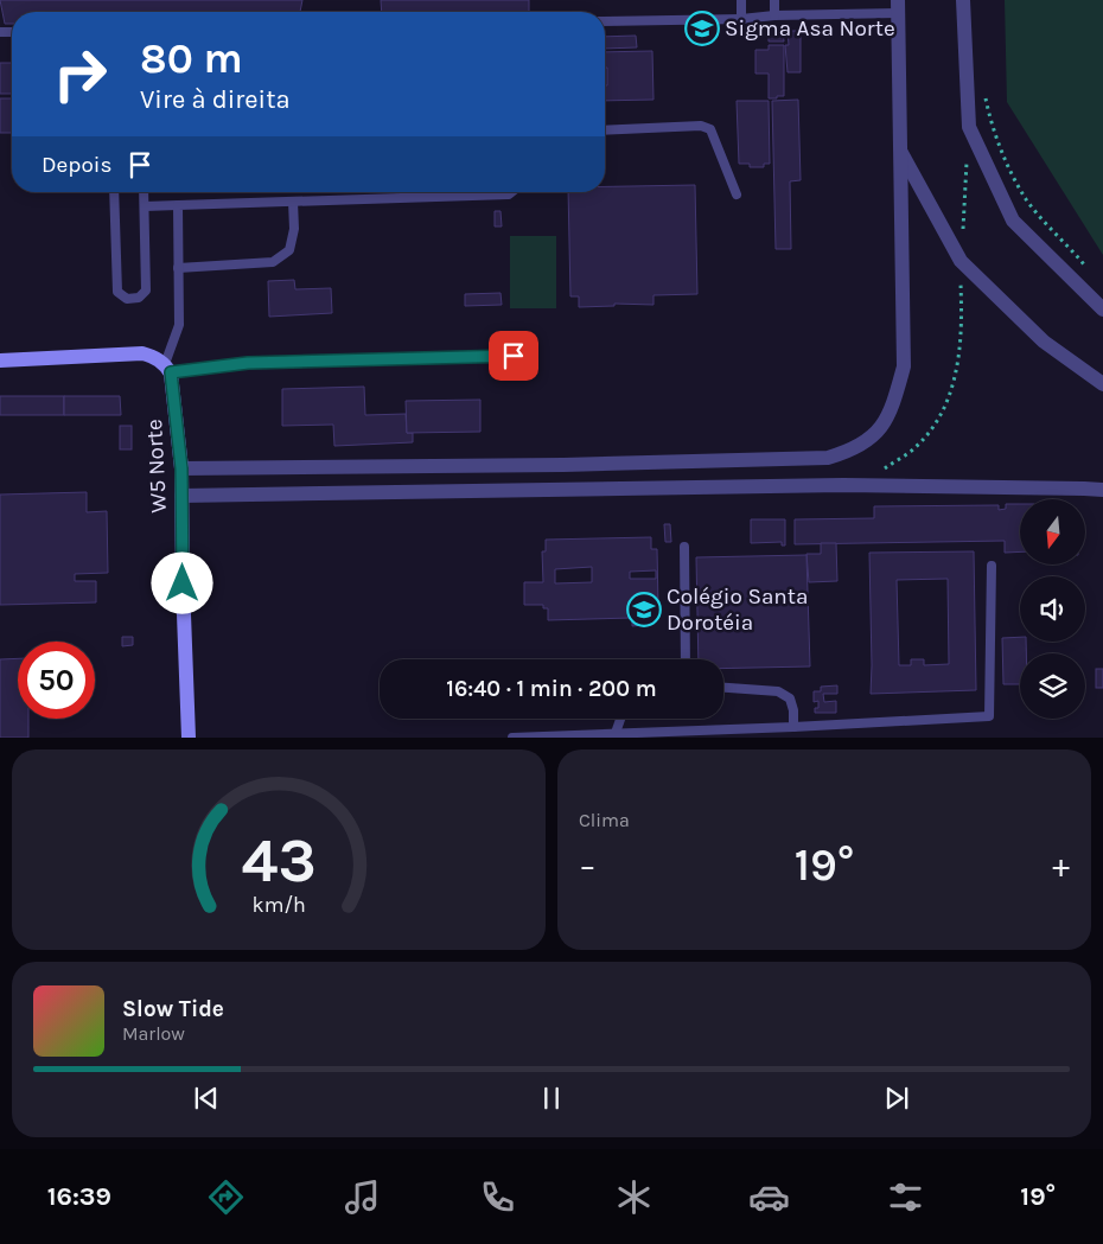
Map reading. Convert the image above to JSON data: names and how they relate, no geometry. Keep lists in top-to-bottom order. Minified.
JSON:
{"streets":{"main road":["W5 Norte"]},"places":{"school or university":["Sigma Asa Norte","Colégio Santa Dorotéia"]},"north":"bottom","page":{"turn":["80 m","Vire à direita"],"then":"Depois","limit":"50","trip":"16:40 · 1 min · 200 m","tile":"Clima","heat":["−","19°","+"],"song":["Slow Tide","Marlow"],"tabs":["16:39","19°"],"gauge":["43","km/h"]}}
